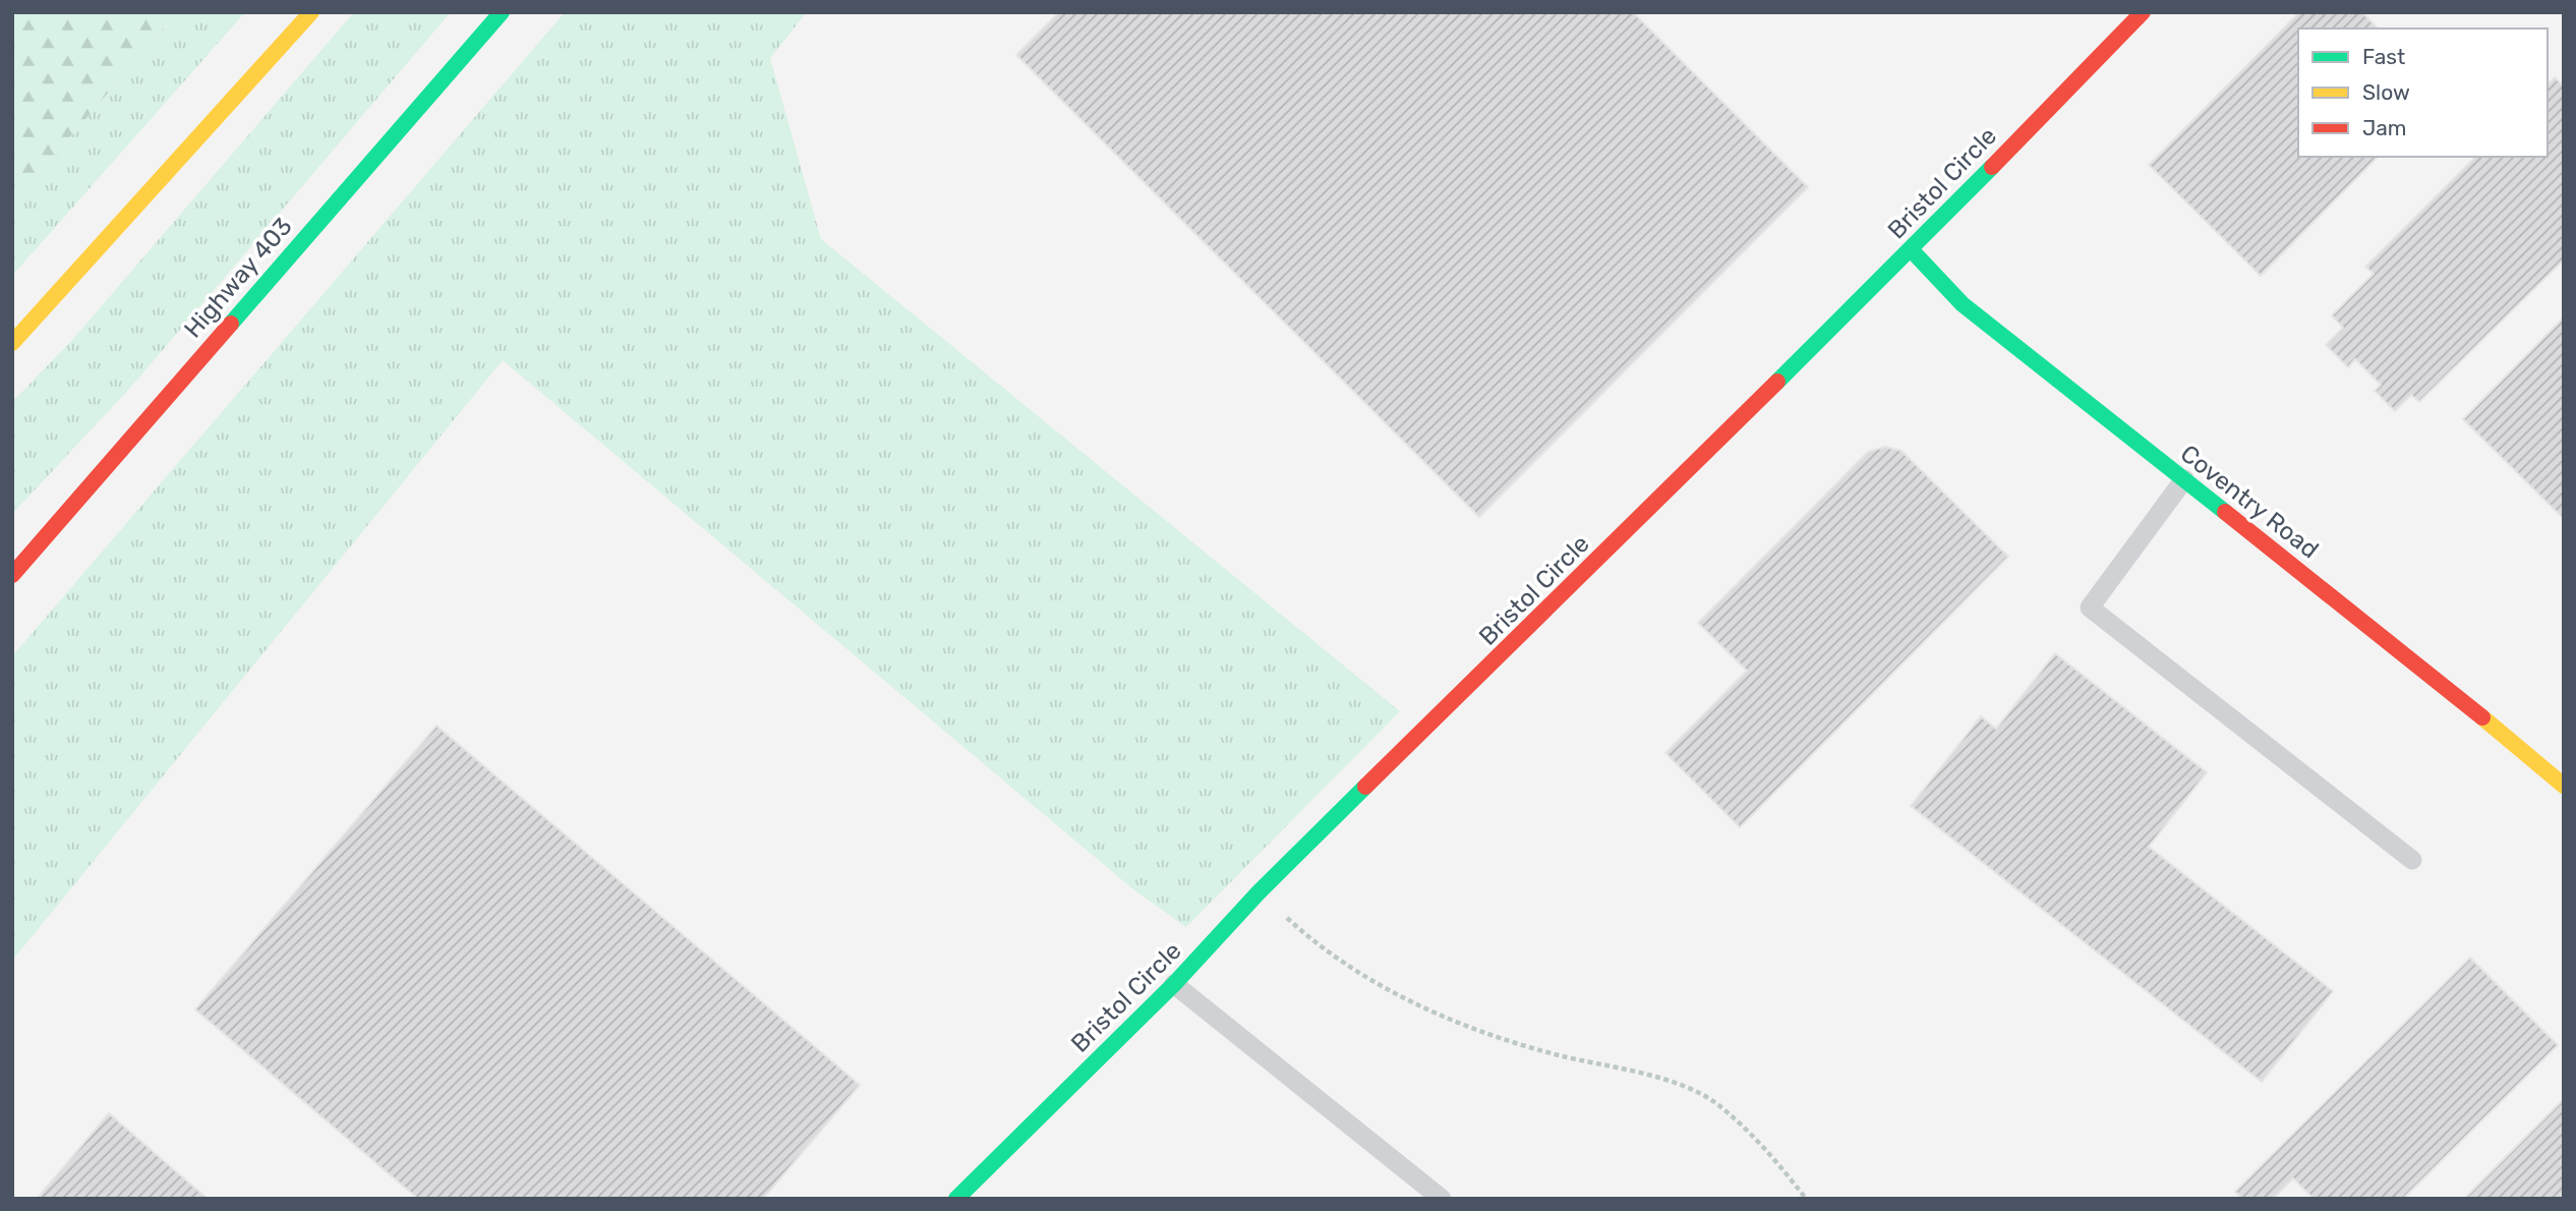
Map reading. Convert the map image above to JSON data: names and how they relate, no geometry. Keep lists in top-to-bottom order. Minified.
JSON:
{"streets":{"main road":["Bristol Circle","Highway 403","Coventry Road"]},"crossings":[["Bristol Circle","Coventry Road"]],"legend":["Fast","Slow","Jam"]}
